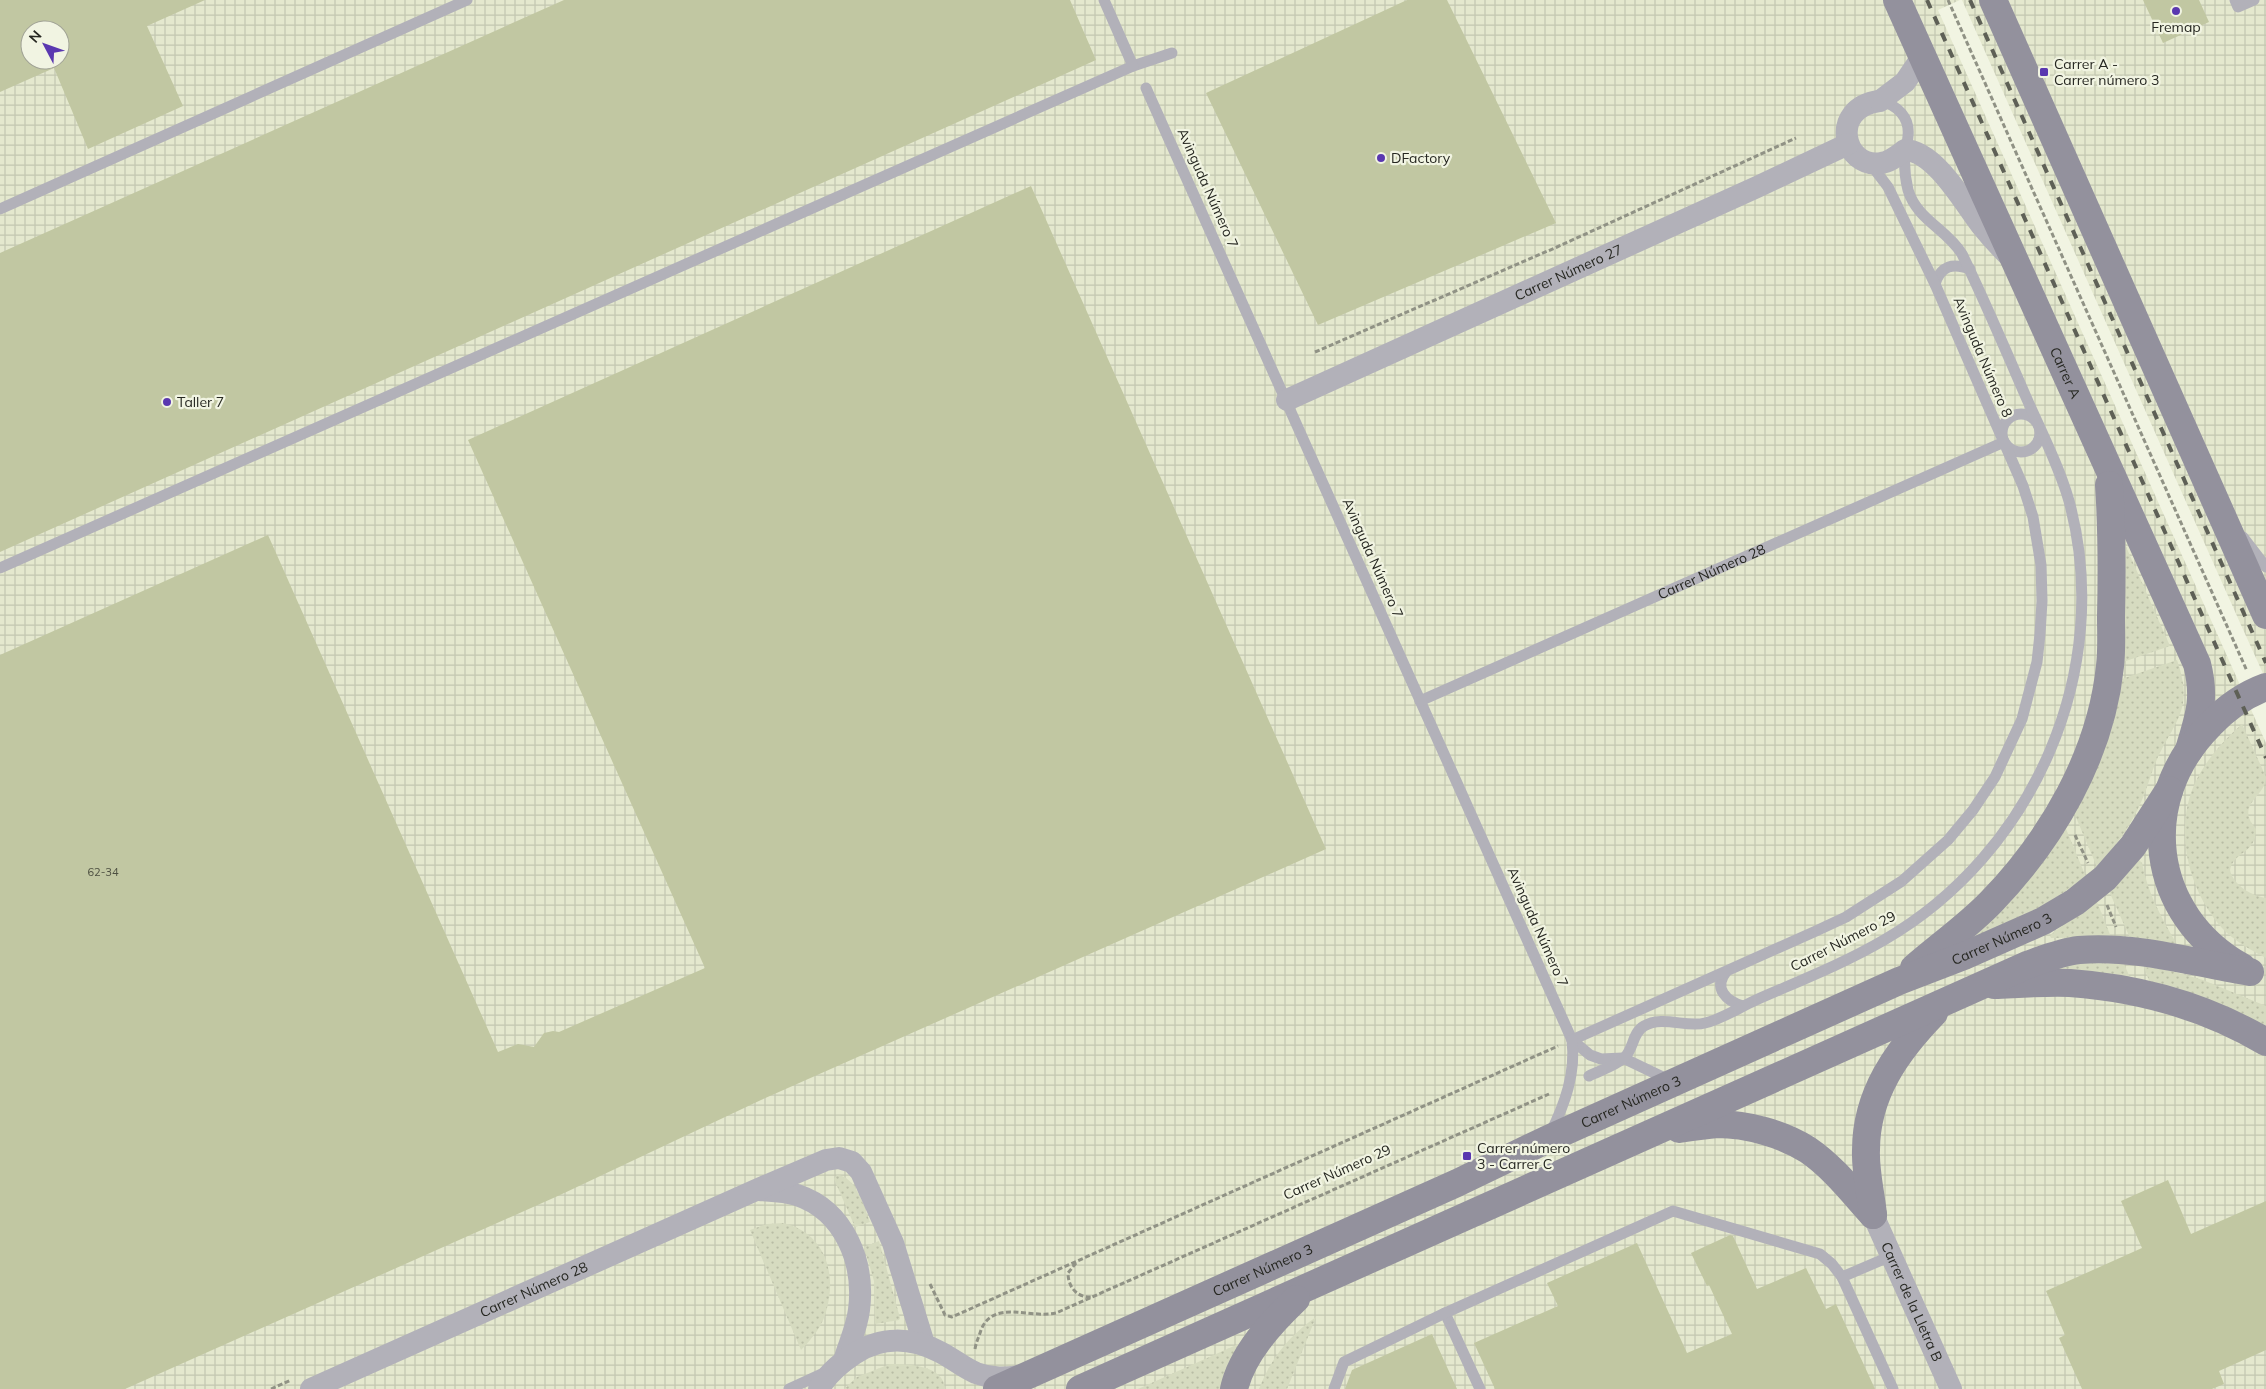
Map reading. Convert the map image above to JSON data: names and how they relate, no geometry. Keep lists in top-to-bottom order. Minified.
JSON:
{"streets":{"main road":["Carrer A","Carrer Número 3"],"street":["Carrer Número 27","Carrer Número 28","Carrer de la Lletra B"],"lane":["Avinguda Número 7","Avinguda Número 8","Carrer Número 29"]},"crossings":[["Avinguda Número 7","Carrer Número 27"],["Avinguda Número 7","Carrer Número 28"],["Avinguda Número 7","Carrer Número 3"],["Avinguda Número 7","Carrer Número 29"],["Carrer Número 27","Avinguda Número 8"],["Avinguda Número 8","Carrer Número 28"],["Avinguda Número 8","Carrer Número 29"],["Carrer Número 28","Carrer Número 29"],["Carrer Número 3","Carrer Número 29"]],"places":{"other":["Fremap","DFactory","Taller 7"],"transit":["Carrer A - Carrer número 3","Carrer número 3 - Carrer C"]},"house_numbers":["62-34"],"north":"top left"}
